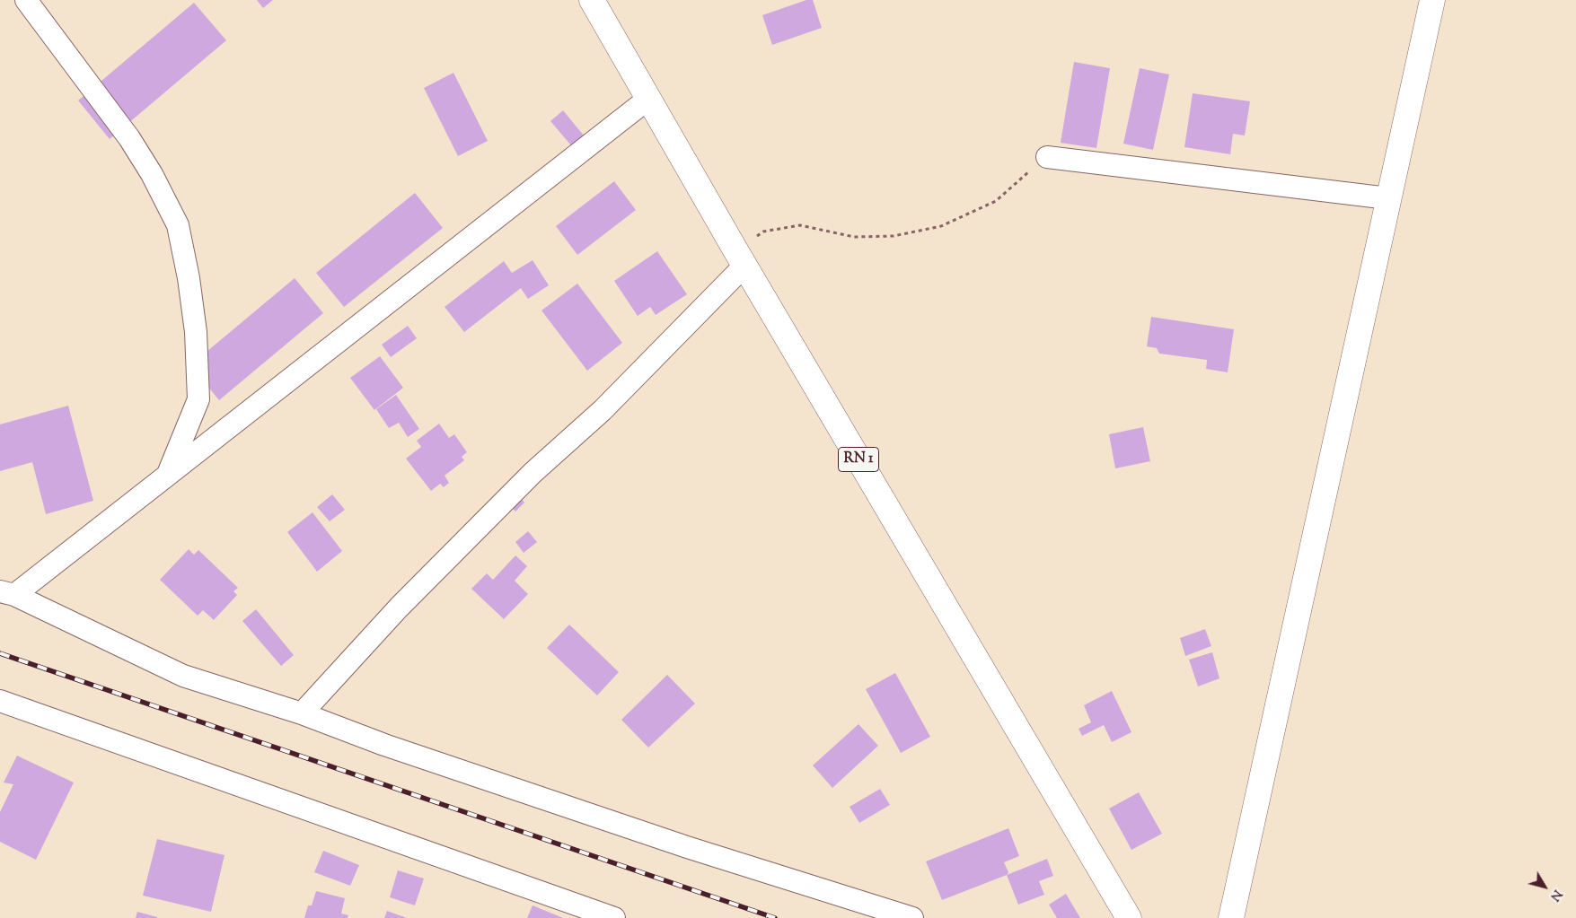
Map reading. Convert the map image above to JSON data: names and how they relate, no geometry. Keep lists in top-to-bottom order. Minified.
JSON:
{"streets":{"main road":["RN 1"]},"north":"bottom right"}
